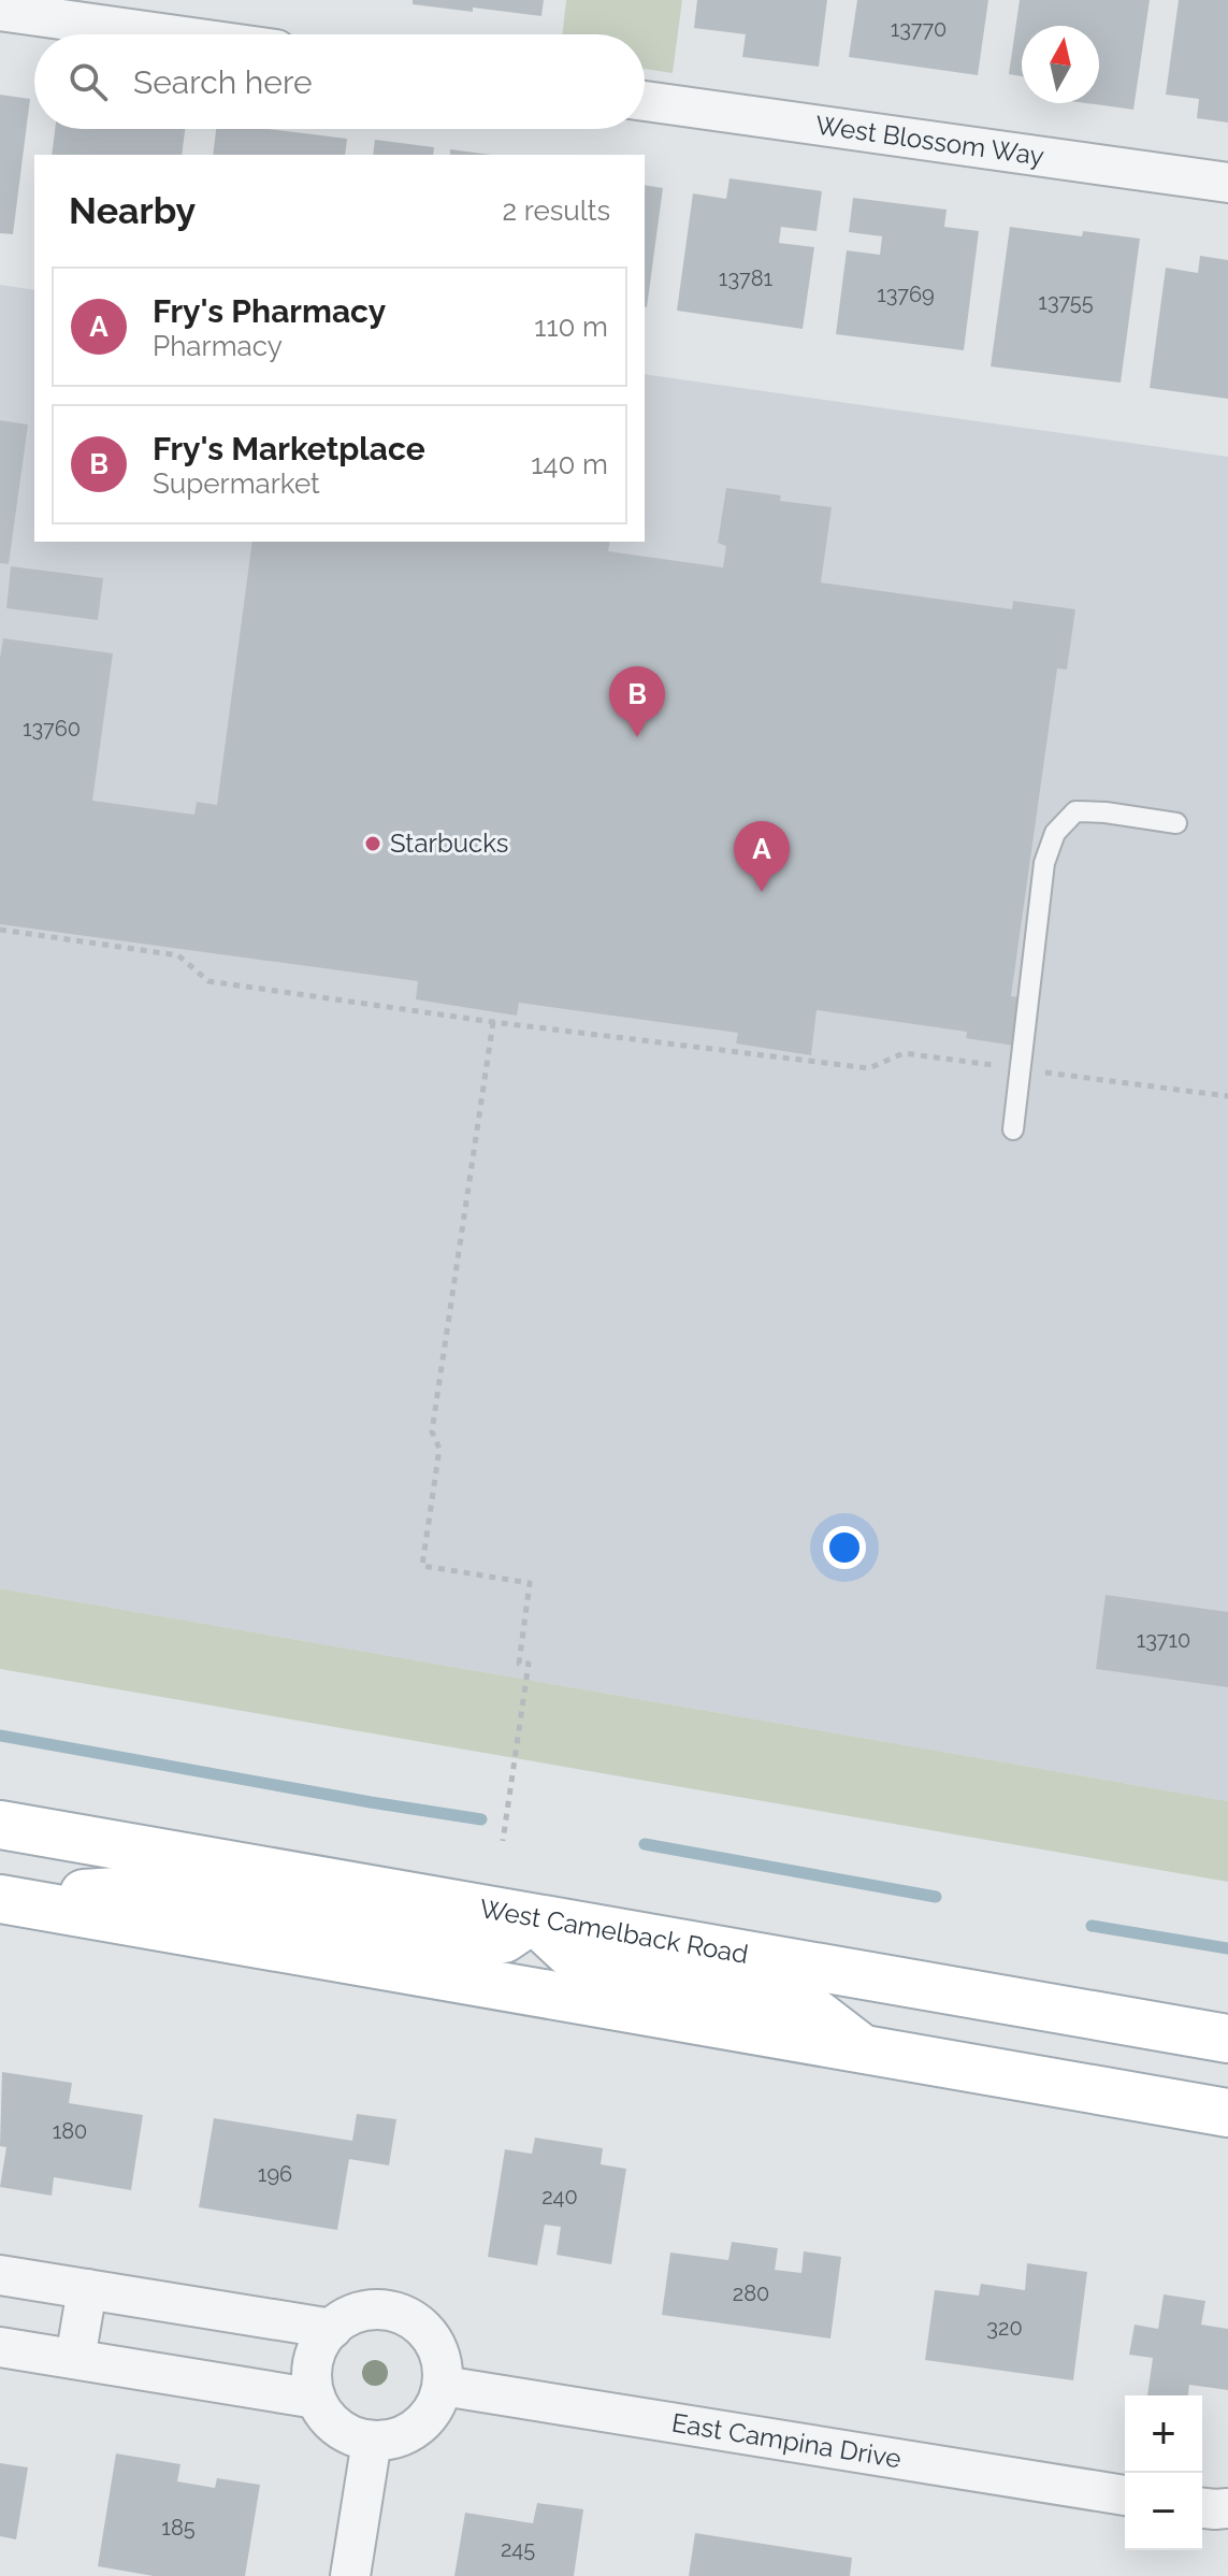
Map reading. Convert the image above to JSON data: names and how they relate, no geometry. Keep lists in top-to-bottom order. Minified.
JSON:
{"streets":{"main road":["West Camelback Road"],"street":["West Blossom Way","East Campina Drive"]},"places":["Starbucks"],"house_numbers":["13770","13781","13769","13755","13760","13710","180","196","240","280","320","185","245"],"north":"top","page":{"search":"Search here","heading":["Nearby","2 results"],"list":[{"mark":"A","name":"Fry's Pharmacy","note":"Pharmacy","value":"110 m"},{"mark":"B","name":"Fry's Marketplace","note":"Supermarket","value":"140 m"}],"pins":["B","A"],"map_buttons":["+","−"]}}
